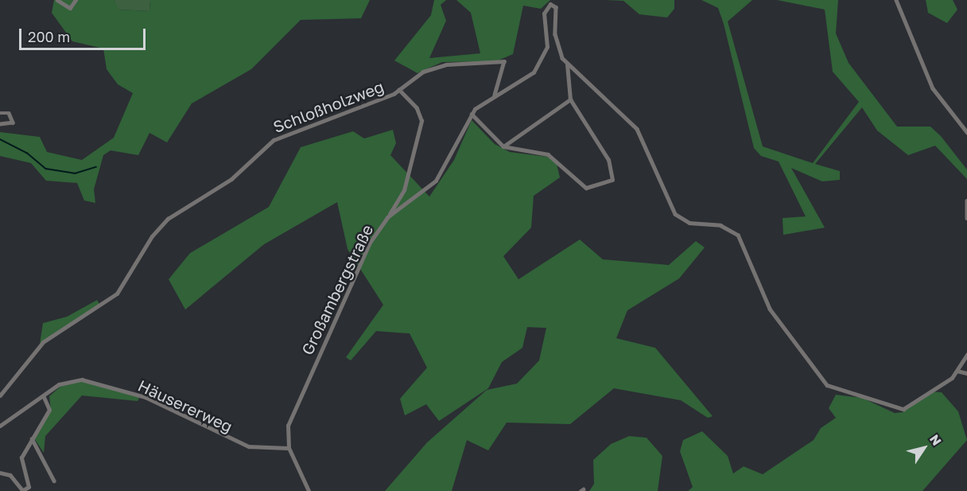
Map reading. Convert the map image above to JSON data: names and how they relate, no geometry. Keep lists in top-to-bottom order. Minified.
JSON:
{"streets":{"street":["Schloßholzweg","Großambergstraße","Häusererweg"]},"crossings":[["Schloßholzweg","Großambergstraße"],["Großambergstraße","Häusererweg"]],"scale_bar":"200 m","north":"top right"}
